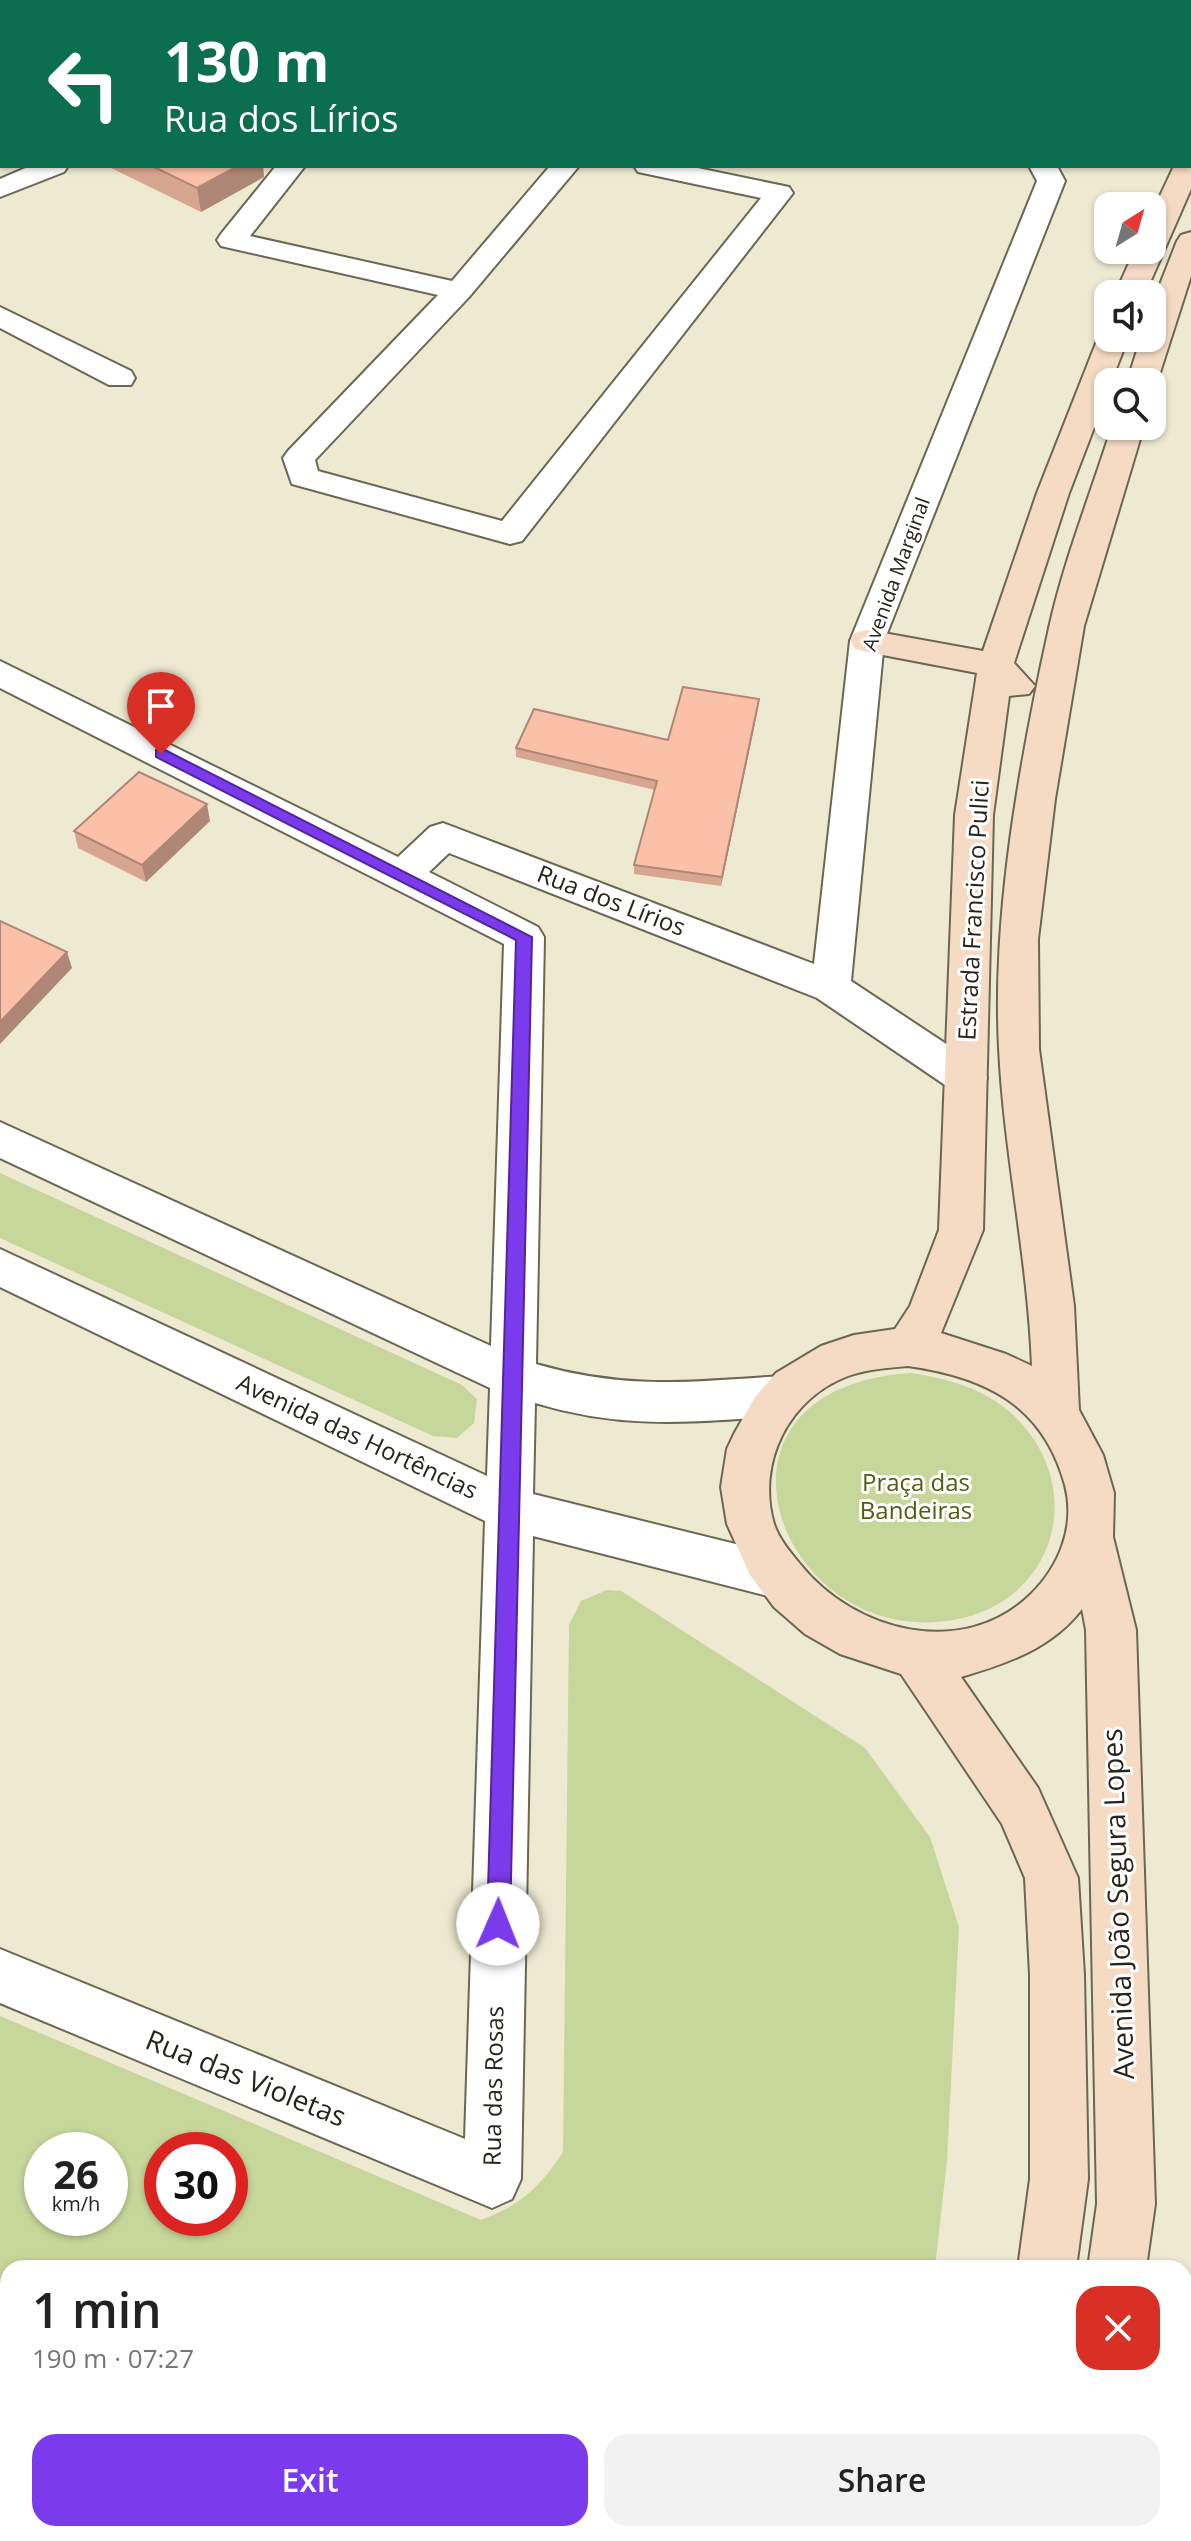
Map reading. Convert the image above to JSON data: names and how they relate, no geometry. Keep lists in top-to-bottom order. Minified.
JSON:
{"streets":{"main road":["Estrada Francisco Pulici","Avenida João Segura Lopes"],"street":["Avenida Marginal","Rua dos Lírios","Avenida das Hortências","Rua das Violetas","Rua das Rosas"]},"crossings":[["Avenida Marginal","Rua dos Lírios"],["Rua dos Lírios","Rua das Rosas"],["Avenida das Hortências","Rua das Rosas"],["Rua das Violetas","Rua das Rosas"]],"parks":["Praça das Bandeiras"],"north":"top right","page":{"turn":["130 m","Rua dos Lírios"],"speed":"26 km/h","limit":"30","heading":["1 min","190 m · 07:27"],"buttons":["Exit","Share"]}}
